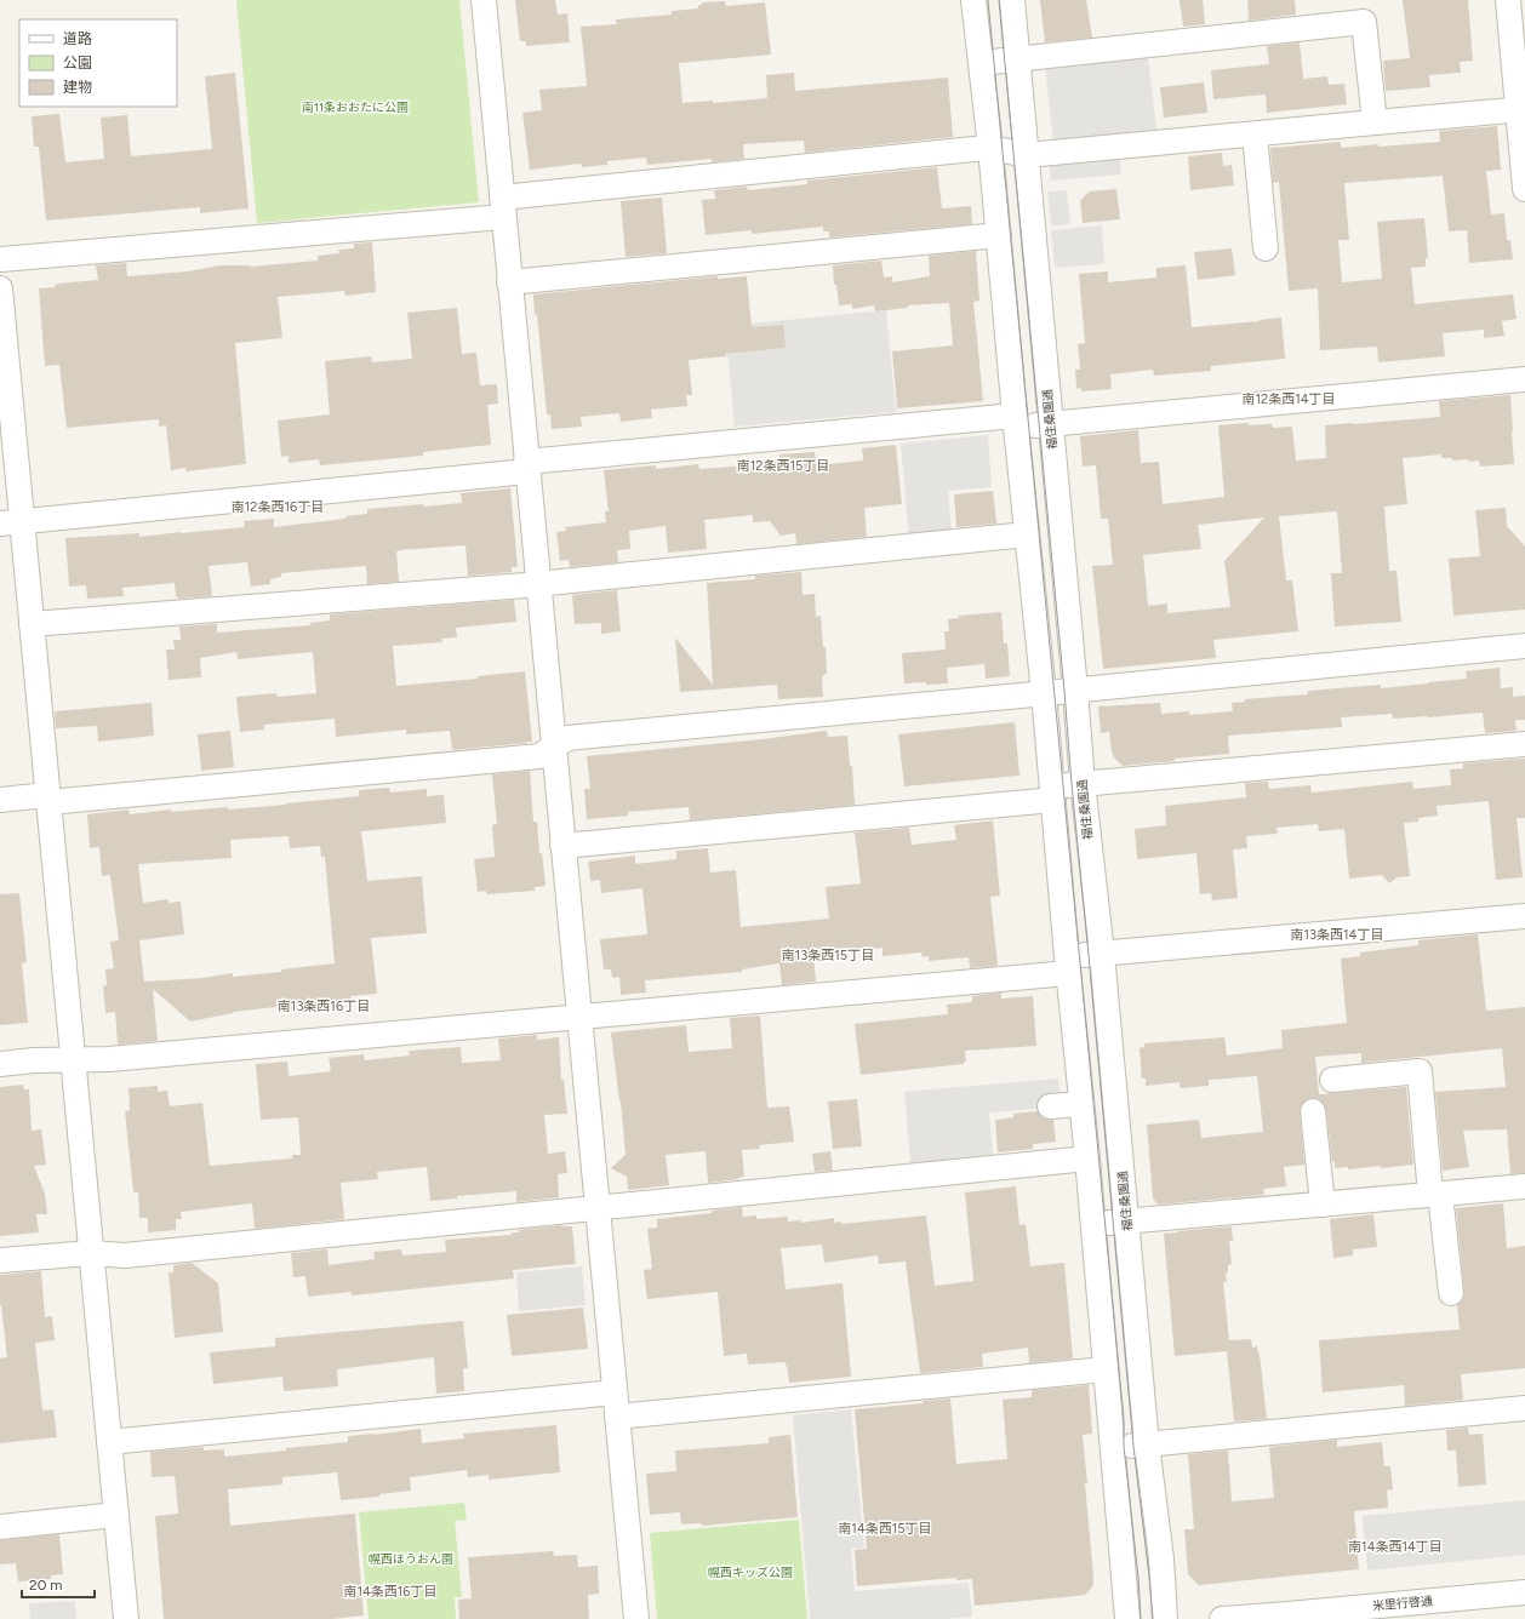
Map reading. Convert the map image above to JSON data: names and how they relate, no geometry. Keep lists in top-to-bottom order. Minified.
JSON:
{"streets":{"street":["福住桑園通","米里行啓通"]},"districts":["南12条西14丁目","南12条西15丁目","南12条西16丁目","南13条西14丁目","南13条西15丁目","南13条西16丁目","南14条西15丁目","南14条西14丁目","南14条西16丁目"],"parks":["南11条おおたに公園","幌西ほうおん園","幌西キッズ公園"],"legend":["道路","公園","建物"],"scale_bar":"20 m"}
